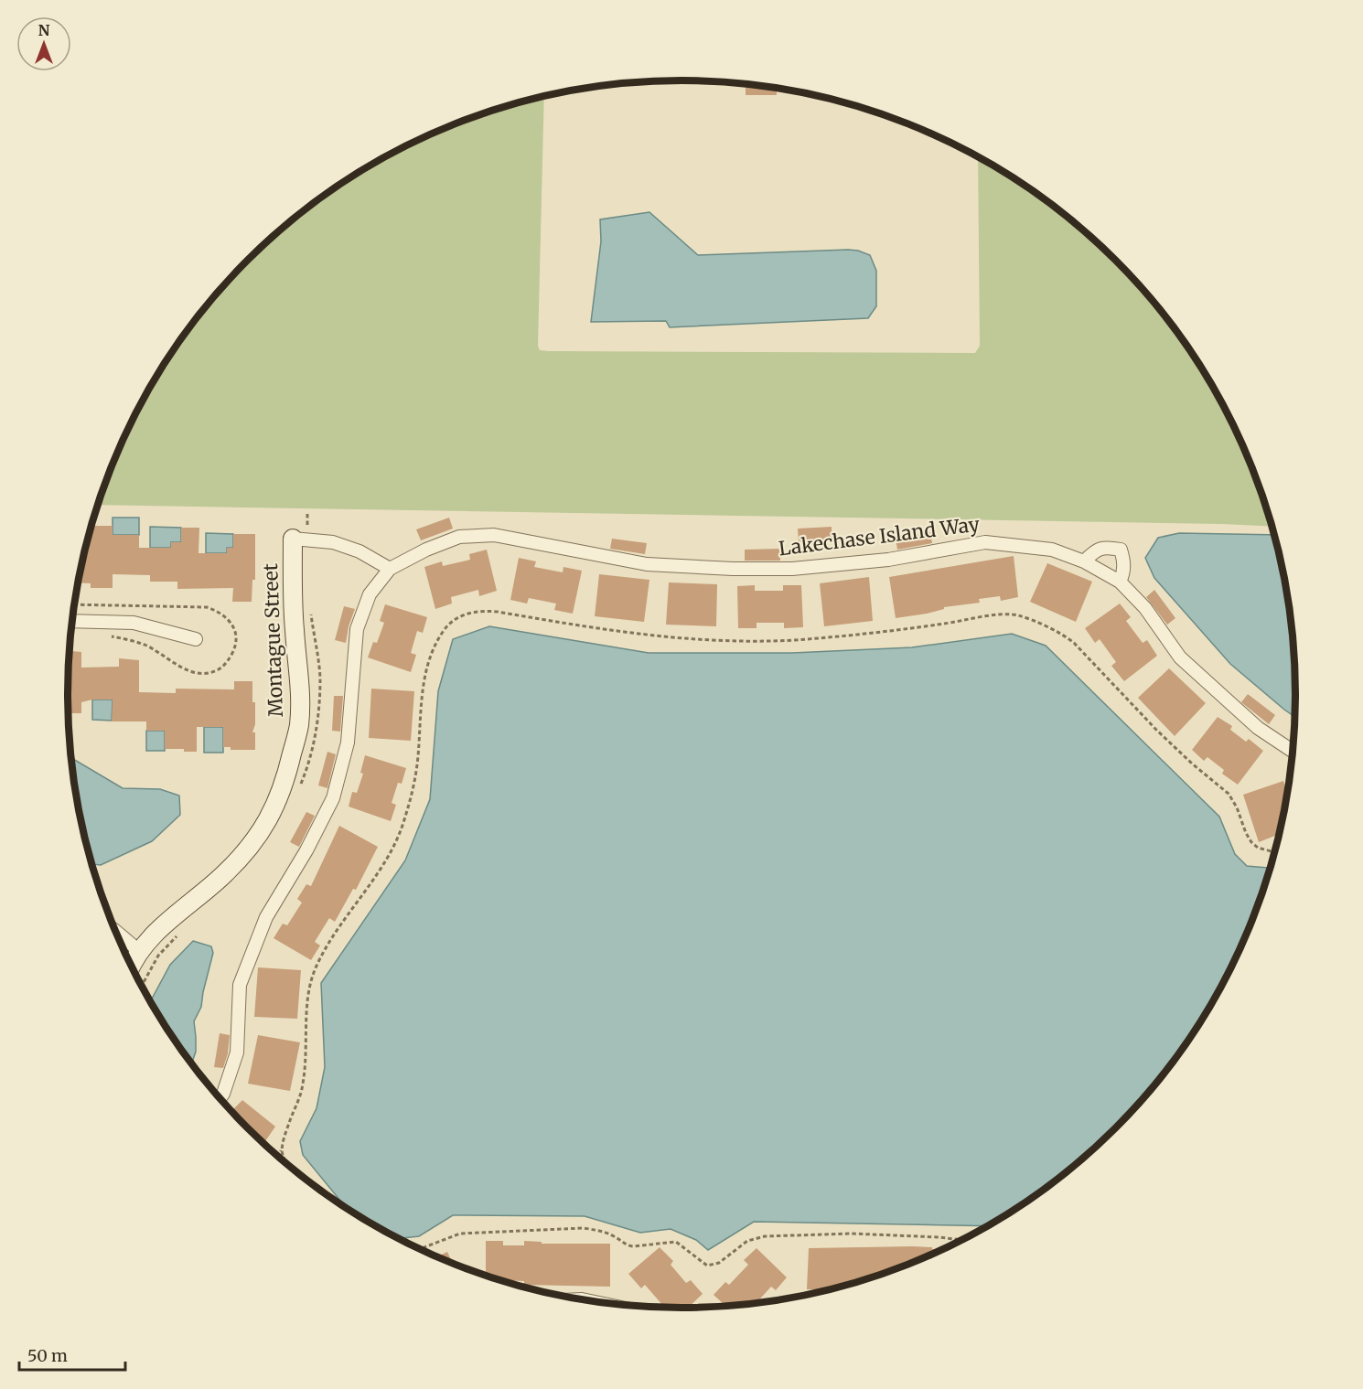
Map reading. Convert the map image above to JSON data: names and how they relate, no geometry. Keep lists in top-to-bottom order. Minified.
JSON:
{"streets":{"street":["Lakechase Island Way","Montague Street"]},"scale_bar":"50 m","north":"top"}
